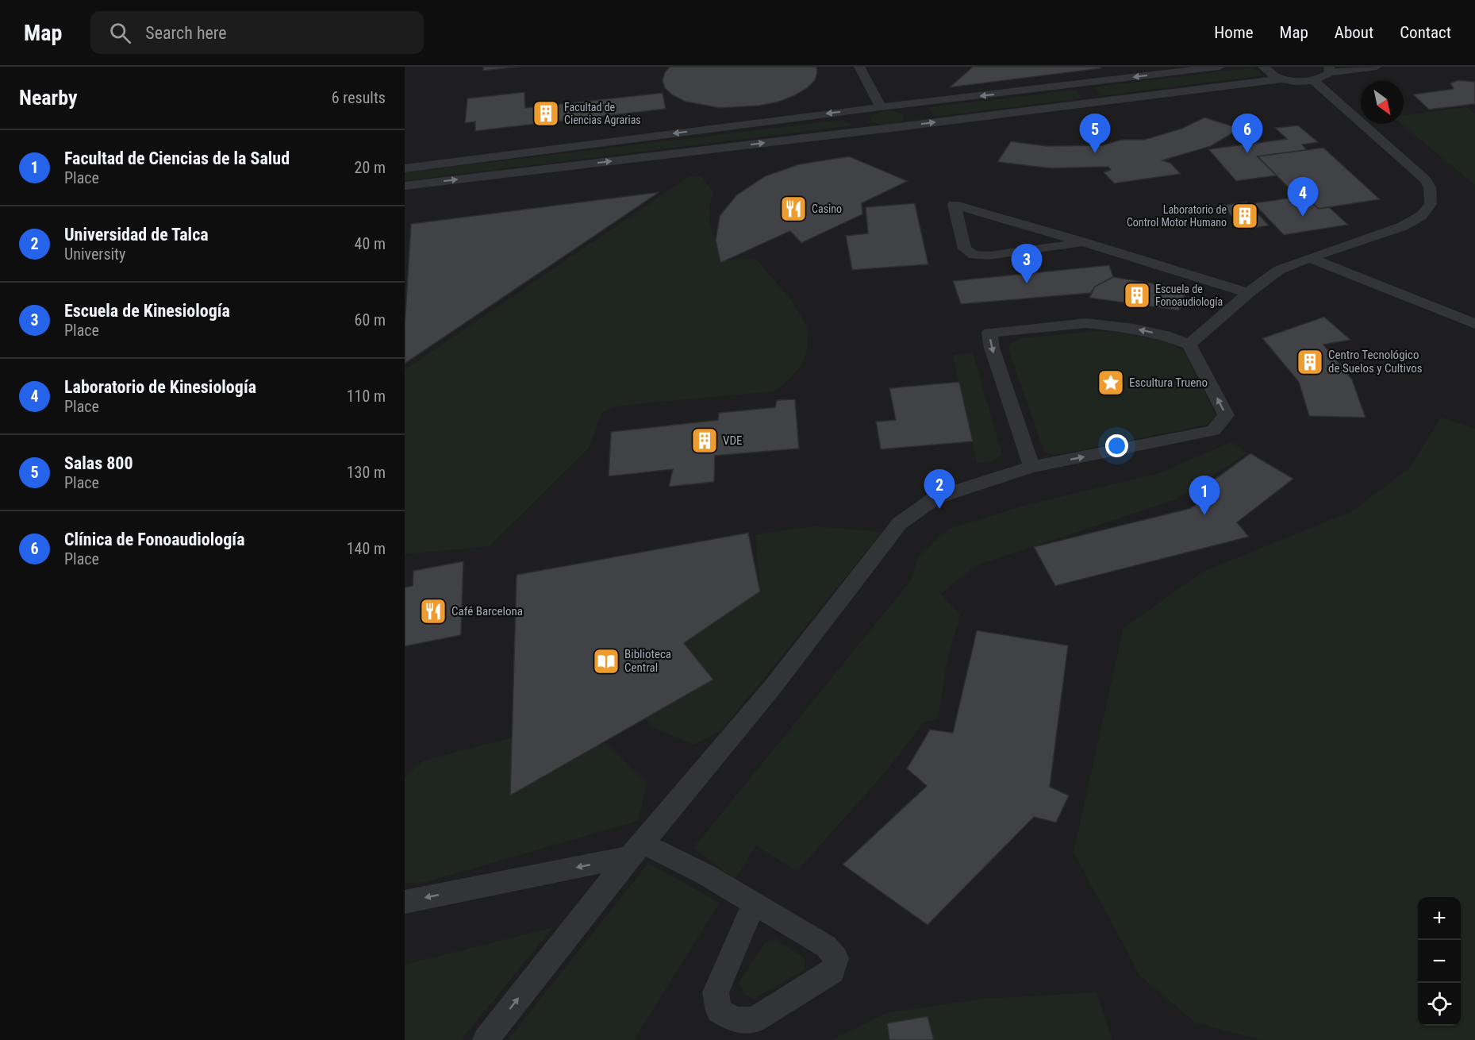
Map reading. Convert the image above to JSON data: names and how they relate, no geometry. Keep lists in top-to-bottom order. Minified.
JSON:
{"places":{"building":["Facultad de Ciencias Agrarias","Laboratorio de Control Motor Humano","Escuela de Fonoaudiología","Centro Tecnológico de Suelos y Cultivos","VDE"],"restaurant":["Casino","Café Barcelona"],"place":["Escultura Trueno"],"library":["Biblioteca Central"]},"north":"bottom right","page":{"header":"Map","search":"Search here","nav":["Home","Map","About","Contact"],"heading":["Nearby","6 results"],"pins":["5","6","4","3","2","1"],"list":[{"mark":"1","name":"Facultad de Ciencias de la Salud","note":"Place","value":"20 m"},{"mark":"2","name":"Universidad de Talca","note":"University","value":"40 m"},{"mark":"3","name":"Escuela de Kinesiología","note":"Place","value":"60 m"},{"mark":"4","name":"Laboratorio de Kinesiología","note":"Place","value":"110 m"},{"mark":"5","name":"Salas 800","note":"Place","value":"130 m"},{"mark":"6","name":"Clínica de Fonoaudiología","note":"Place","value":"140 m"}],"map_buttons":["+","−"]}}
